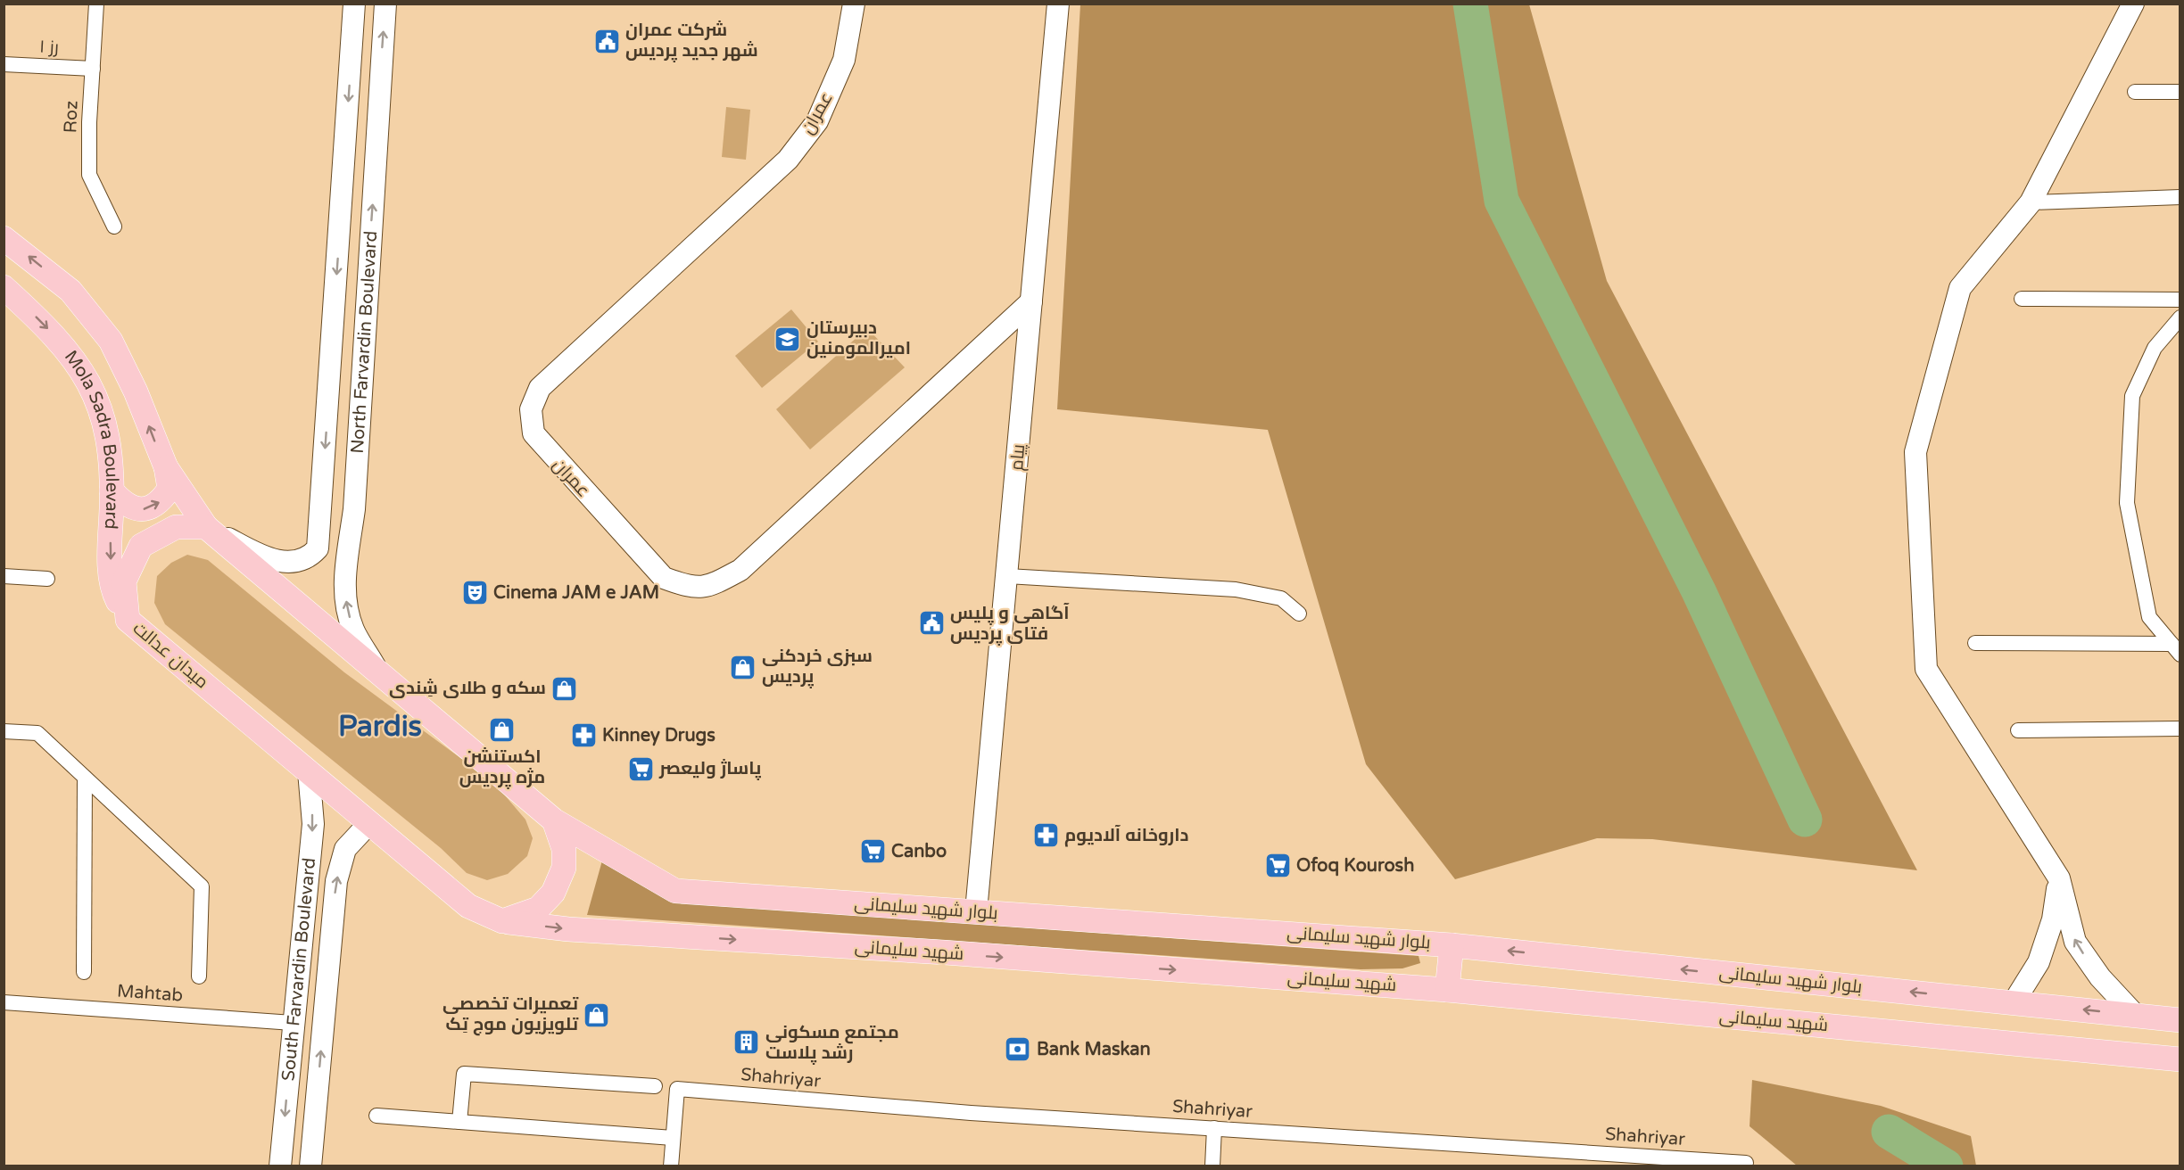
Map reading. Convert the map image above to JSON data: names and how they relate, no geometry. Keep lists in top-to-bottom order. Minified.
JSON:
{"streets":{"main road":["Mola Sadra Boulevard","میدان عدالت","بلوار شهید سلیمانی","شهید سلیمانی"],"street":["رز ۱","عمران","Roz","North Farvardin Boulevard","پیام","South Farvardin Boulevard","Mahtab","Shahriyar"]},"crossings":[["رز ۱","Roz"],["عمران","پیام"],["North Farvardin Boulevard","میدان عدالت"],["Mola Sadra Boulevard","میدان عدالت"],["پیام","بلوار شهید سلیمانی"],["میدان عدالت","شهید سلیمانی"],["میدان عدالت","South Farvardin Boulevard"],["South Farvardin Boulevard","Mahtab"]],"one_way":["بلوار شهید سلیمانی","شهید سلیمانی"],"districts":["Pardis"],"places":{"public building":["شرکت عمران شهر جدید پردیس","آگاهی و پلیس فتای پردیس"],"school or university":["دبیرستان امیرالمومنین"],"theatre":["Cinema JAM e JAM"],"shop":["سبزی خردکنی پردیس","سکه و طلای شِندی","اکستنشن مژه پردیس","تعمیرات تخصصی تلویزیون موج تِک"],"pharmacy":["Kinney Drugs","داروخانه آلادیوم"],"supermarket":["پاساژ ولیعصر","Canbo","Ofoq Kourosh"],"building":["مجتمع مسکونی رشد پلاست"],"bank":["Bank Maskan"]}}
